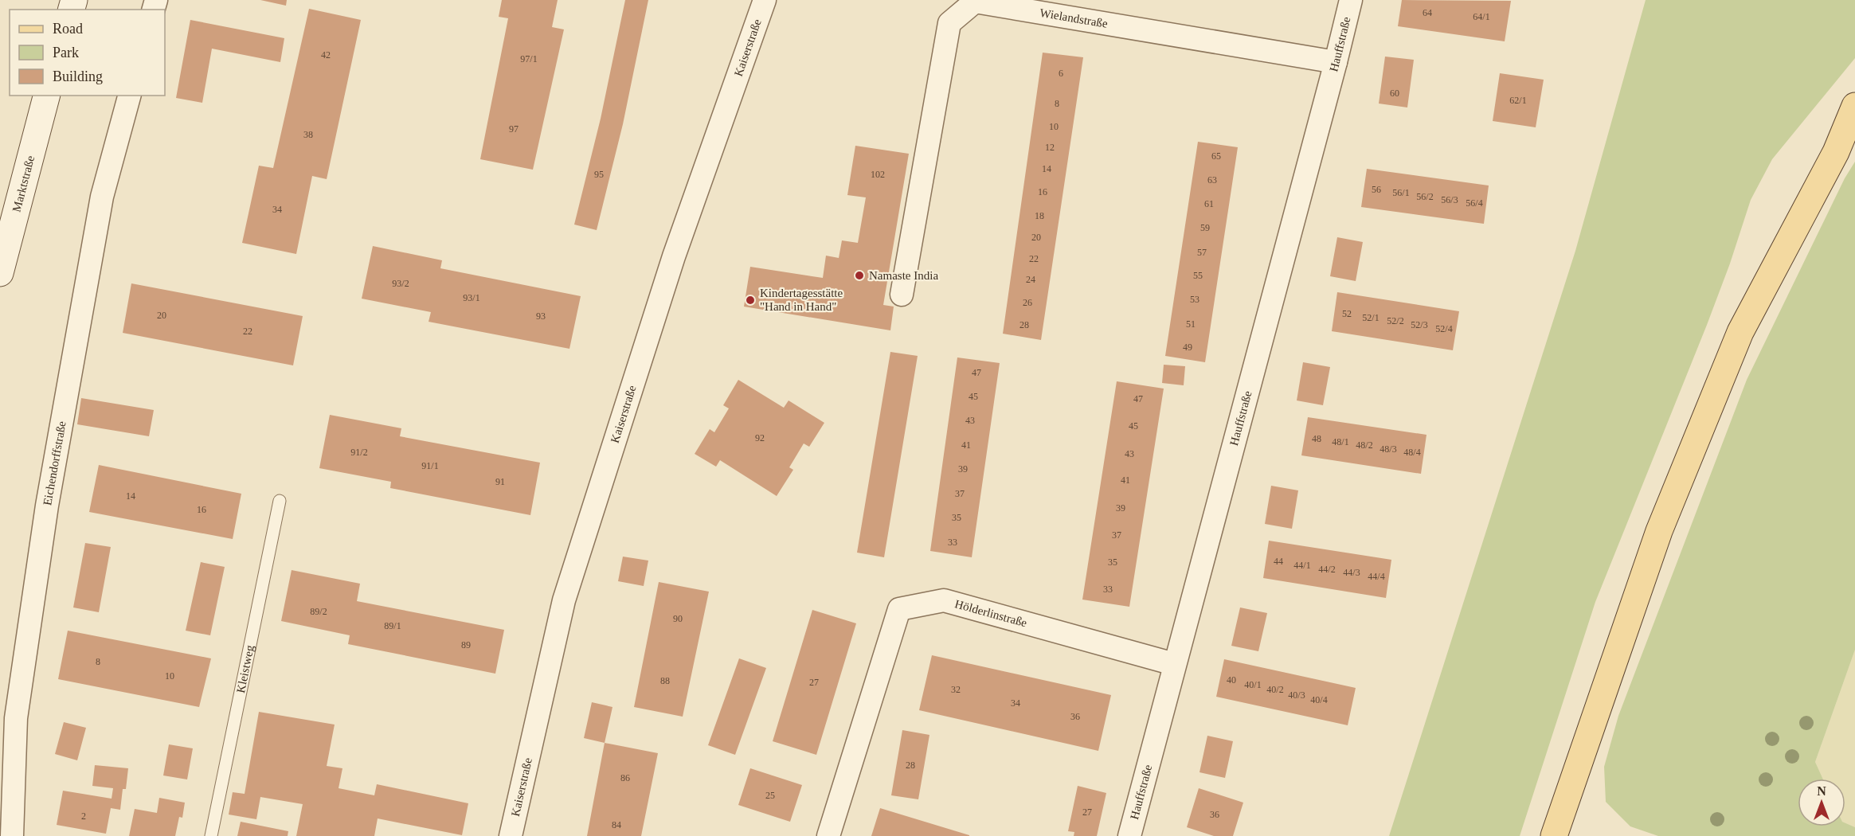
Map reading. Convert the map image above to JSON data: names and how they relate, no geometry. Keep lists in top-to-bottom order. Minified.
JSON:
{"streets":{"main road":["Marktstraße"],"street":["Wielandstraße","Hauffstraße","Kaiserstraße","Eichendorffstraße","Hölderlinstraße"],"lane":["Kleistweg"]},"crossings":[["Wielandstraße","Hauffstraße"],["Hauffstraße","Hölderlinstraße"]],"places":["Namaste India","Kindertagesstätte \"Hand in Hand\""],"house_numbers":["64","64/1","42","97/1","6","60","62/1","8","10","97","38","12","65","14","95","102","63","56","16","56/1","56/2","56/3","56/4","61","34","18","59","20","57","22","55","24","93/2","93/1","53","26","52","20","93","52/1","52/2","51","28","52/3","52/4","22","49","47","45","47","43","45","92","48","48/1","41","48/2","48/3","91/2","48/4","43","91/1","39","41","91","37","14","39","16","35","37","33","44","35","44/1","44/2","44/3","44/4","33","89/2","90","89/1","89","8","10","40","88","27","40/1","32","40/2","40/3","40/4","34","36","28","86","25","27","36","2","84"],"legend":["Road","Park","Building"],"north":"top"}
